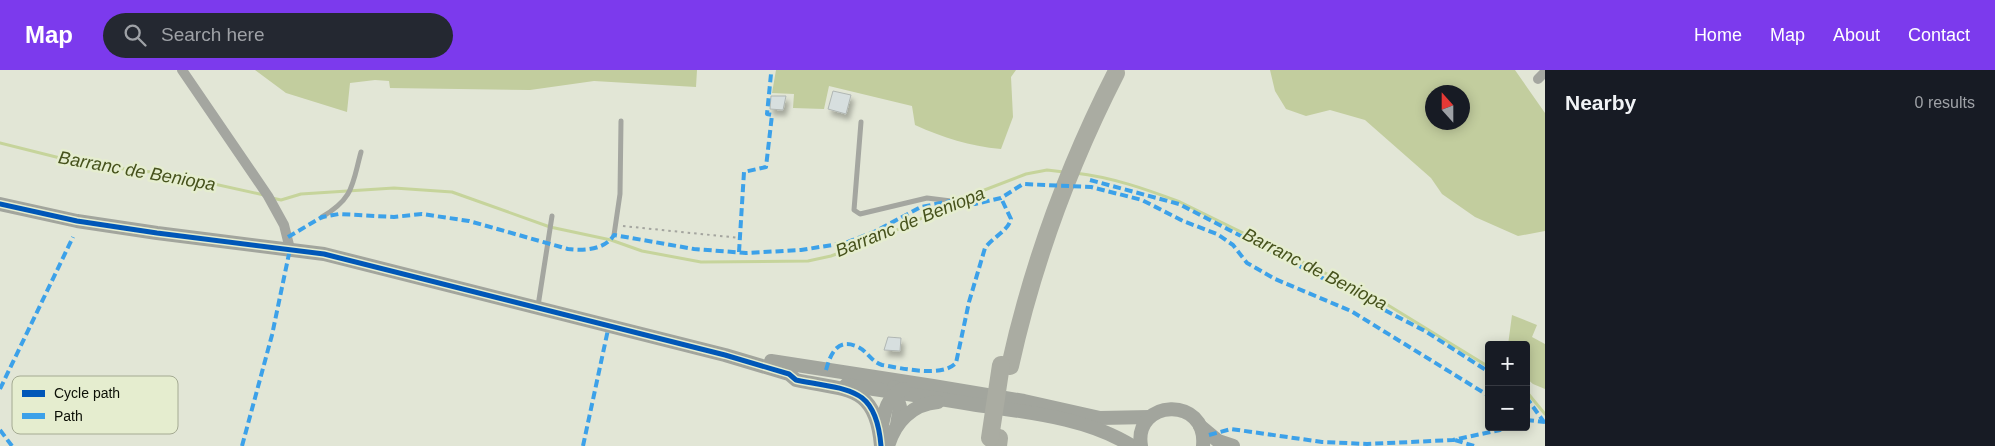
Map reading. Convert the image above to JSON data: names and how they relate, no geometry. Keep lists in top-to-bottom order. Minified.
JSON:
{"water":["Barranc de Beniopa"],"legend":["Cycle path","Path"],"north":"top","page":{"header":"Map","search":"Search here","nav":["Home","Map","About","Contact"],"heading":["Nearby","0 results"],"map_buttons":["+","−"]}}
